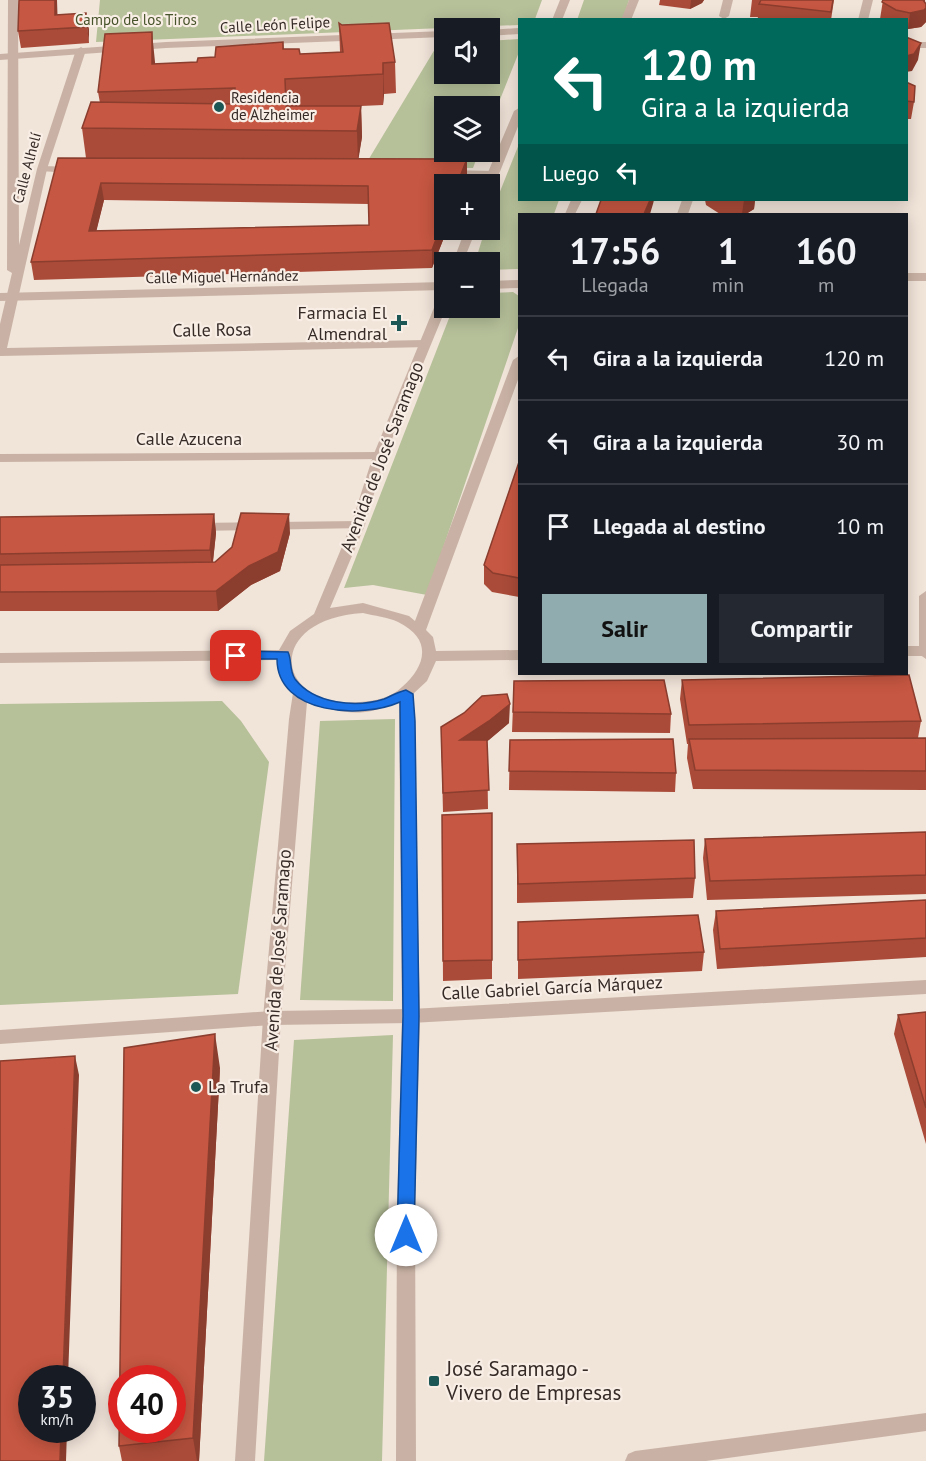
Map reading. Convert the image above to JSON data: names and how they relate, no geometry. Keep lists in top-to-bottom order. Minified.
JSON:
{"streets":{"street":["Calle León Felipe","Calle Alhelí","Calle Miguel Hernández","Calle Rosa","Calle Azucena","Avenida de José Saramago","Calle Gabriel García Márquez"]},"crossings":[["Calle León Felipe","Calle Alhelí"],["Calle Alhelí","Calle Miguel Hernández"],["Calle Alhelí","Calle Rosa"],["Calle Rosa","Avenida de José Saramago"],["Calle Azucena","Avenida de José Saramago"],["Avenida de José Saramago","Calle Gabriel García Márquez"]],"parks":["Campo de los Tiros"],"places":{"other":["Residencia de Alzheimer","La Trufa"],"health":["Farmacia El Almendral"],"transit":["José Saramago - Vivero de Empresas"]},"page":{"map_buttons":["+","−"],"turn":["120 m","Gira a la izquierda"],"then":"Luego","eta":["17:56","Llegada","1","min","160","m"],"list":[{"name":"Gira a la izquierda","value":"120 m"},{"name":"Gira a la izquierda","value":"30 m"},{"name":"Llegada al destino","value":"10 m"}],"buttons":["Salir","Compartir"],"speed":"35 km/h","limit":"40"}}
